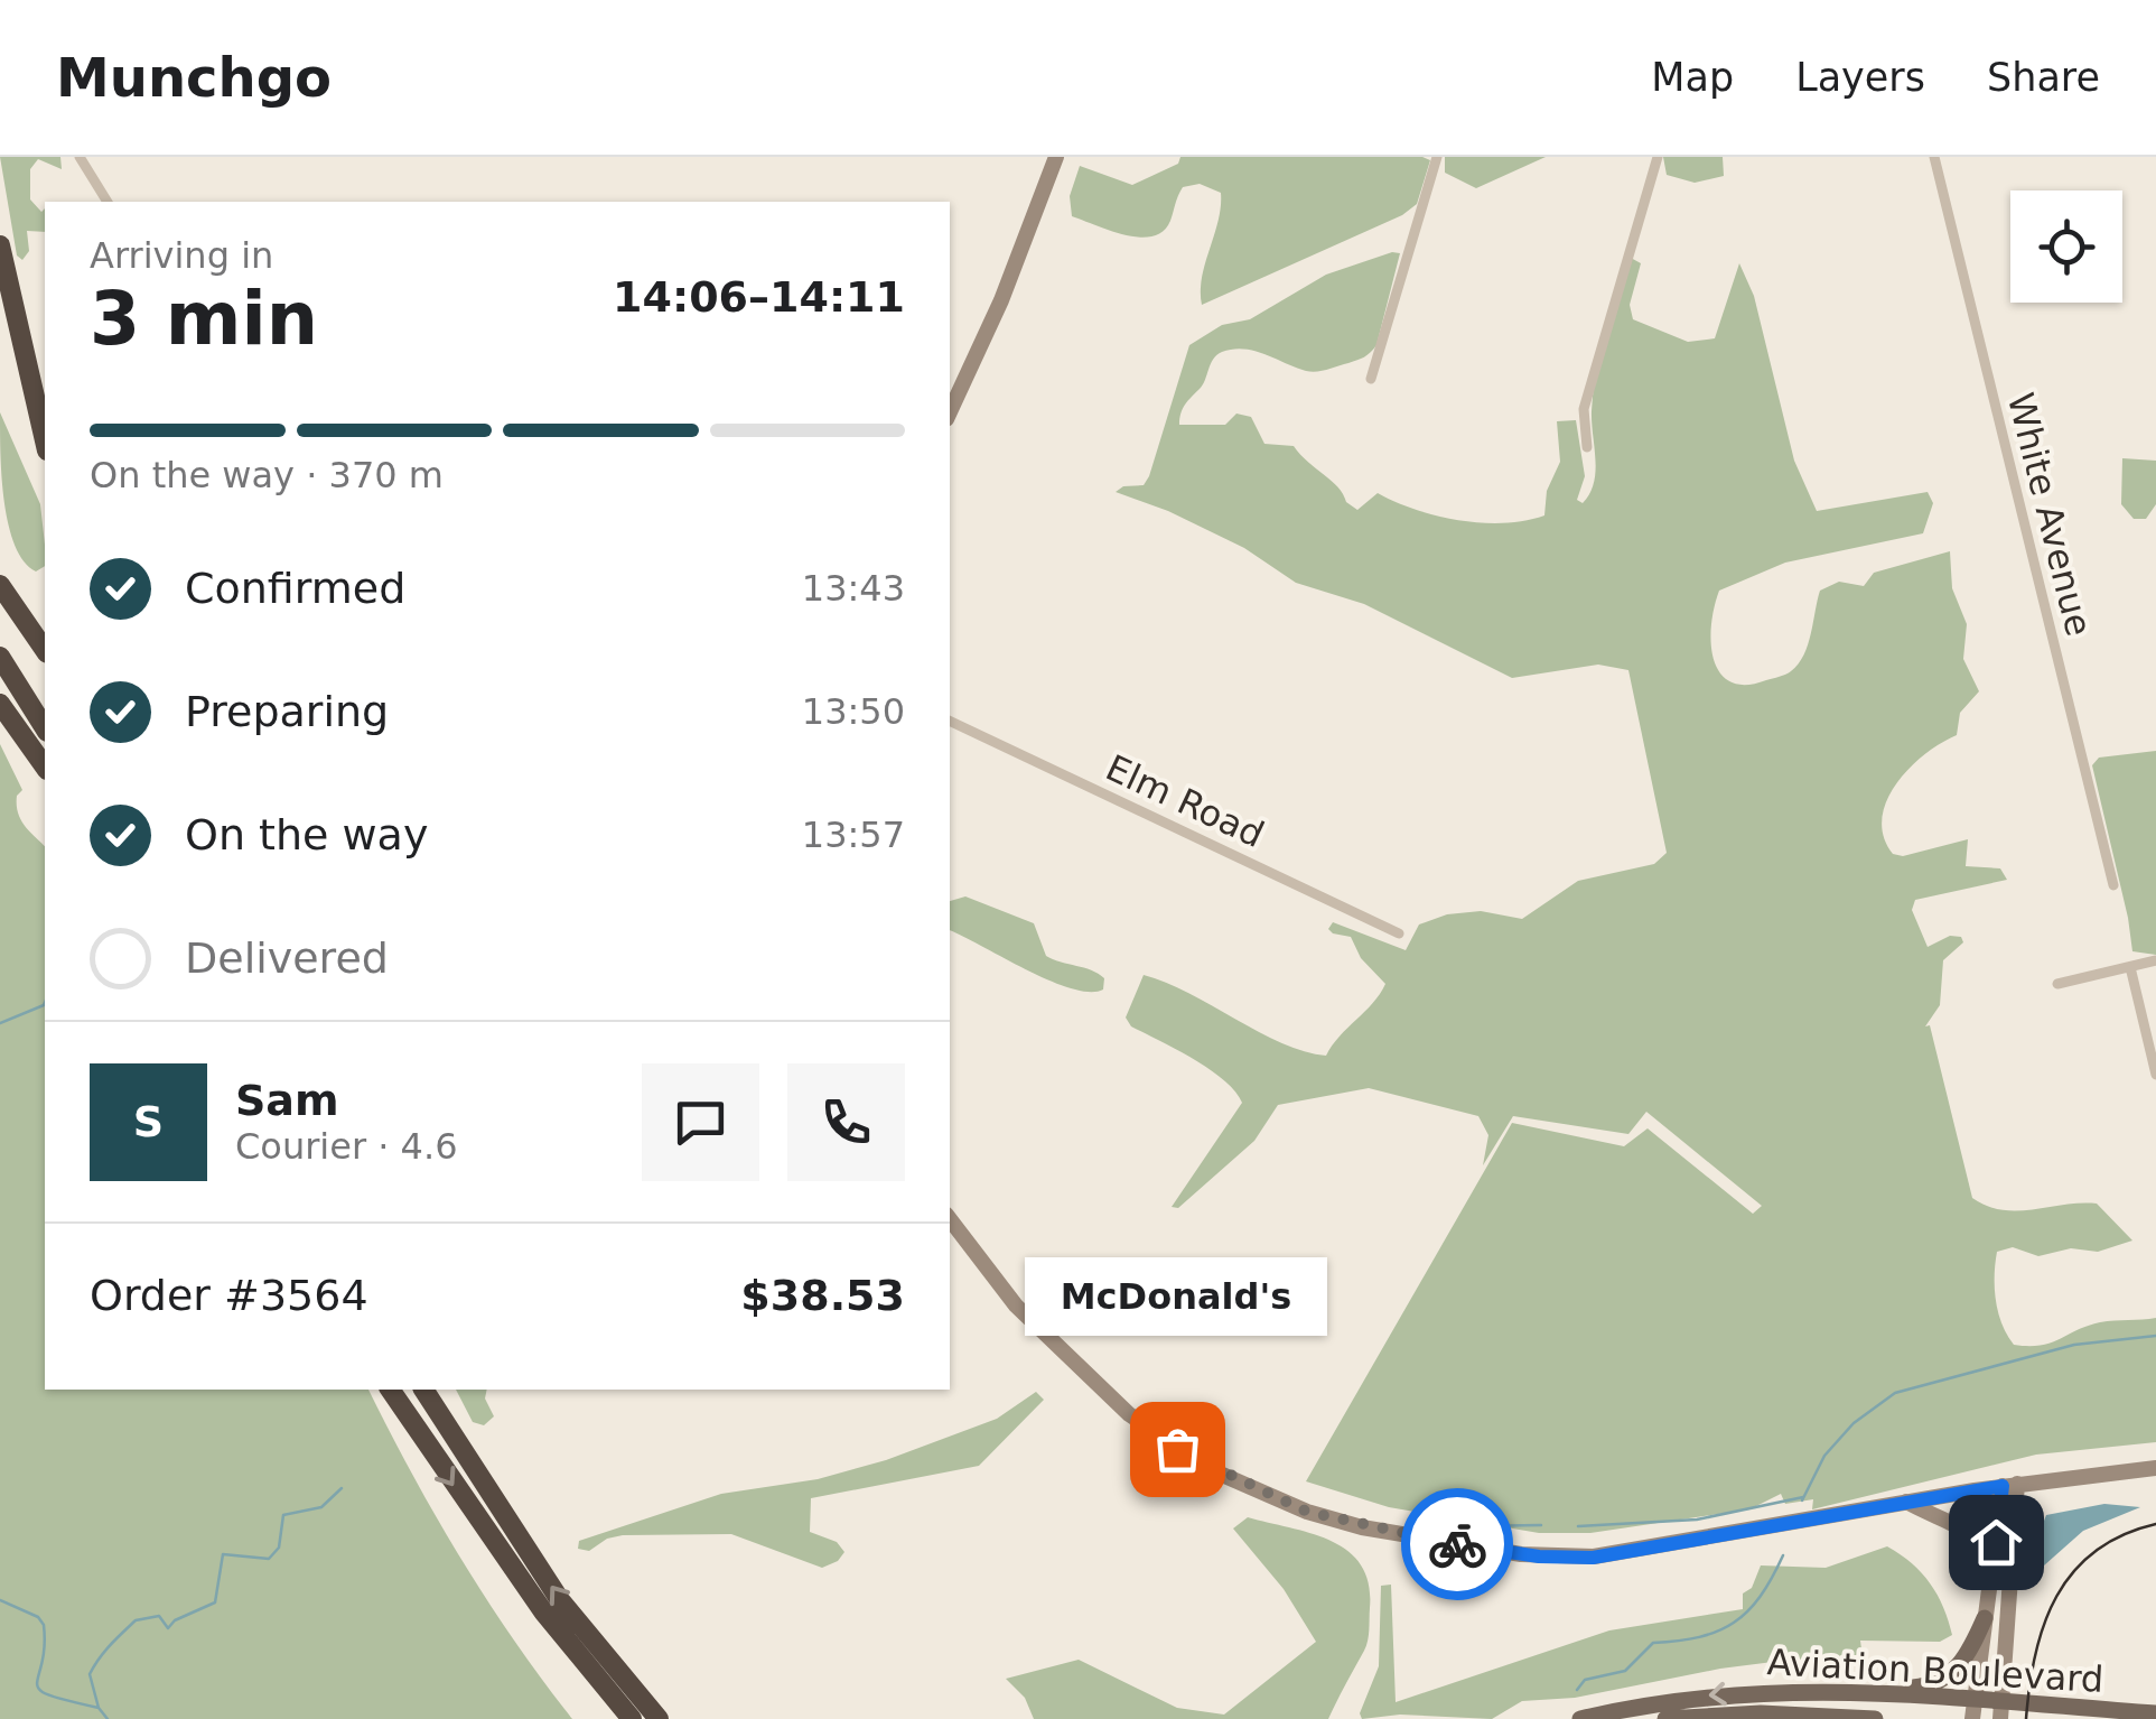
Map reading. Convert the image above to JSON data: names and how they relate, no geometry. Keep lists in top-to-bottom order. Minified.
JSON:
{"streets":{"main road":["Aviation Boulevard"],"street":["White Avenue","Elm Road"]},"places":["McDonald's"],"page":{"header":"Munchgo","nav":["Map","Layers","Share"],"heading":["3 min","Arriving in","14:06–14:11"],"panel":["Sam","Courier · 4.6","Order #3564","$38.53"],"bar":"On the way · 370 m","list":[["Confirmed","13:43"],["Preparing","13:50"],["On the way","13:57"],"Delivered"],"round":"S","bubble":"McDonald's"}}
